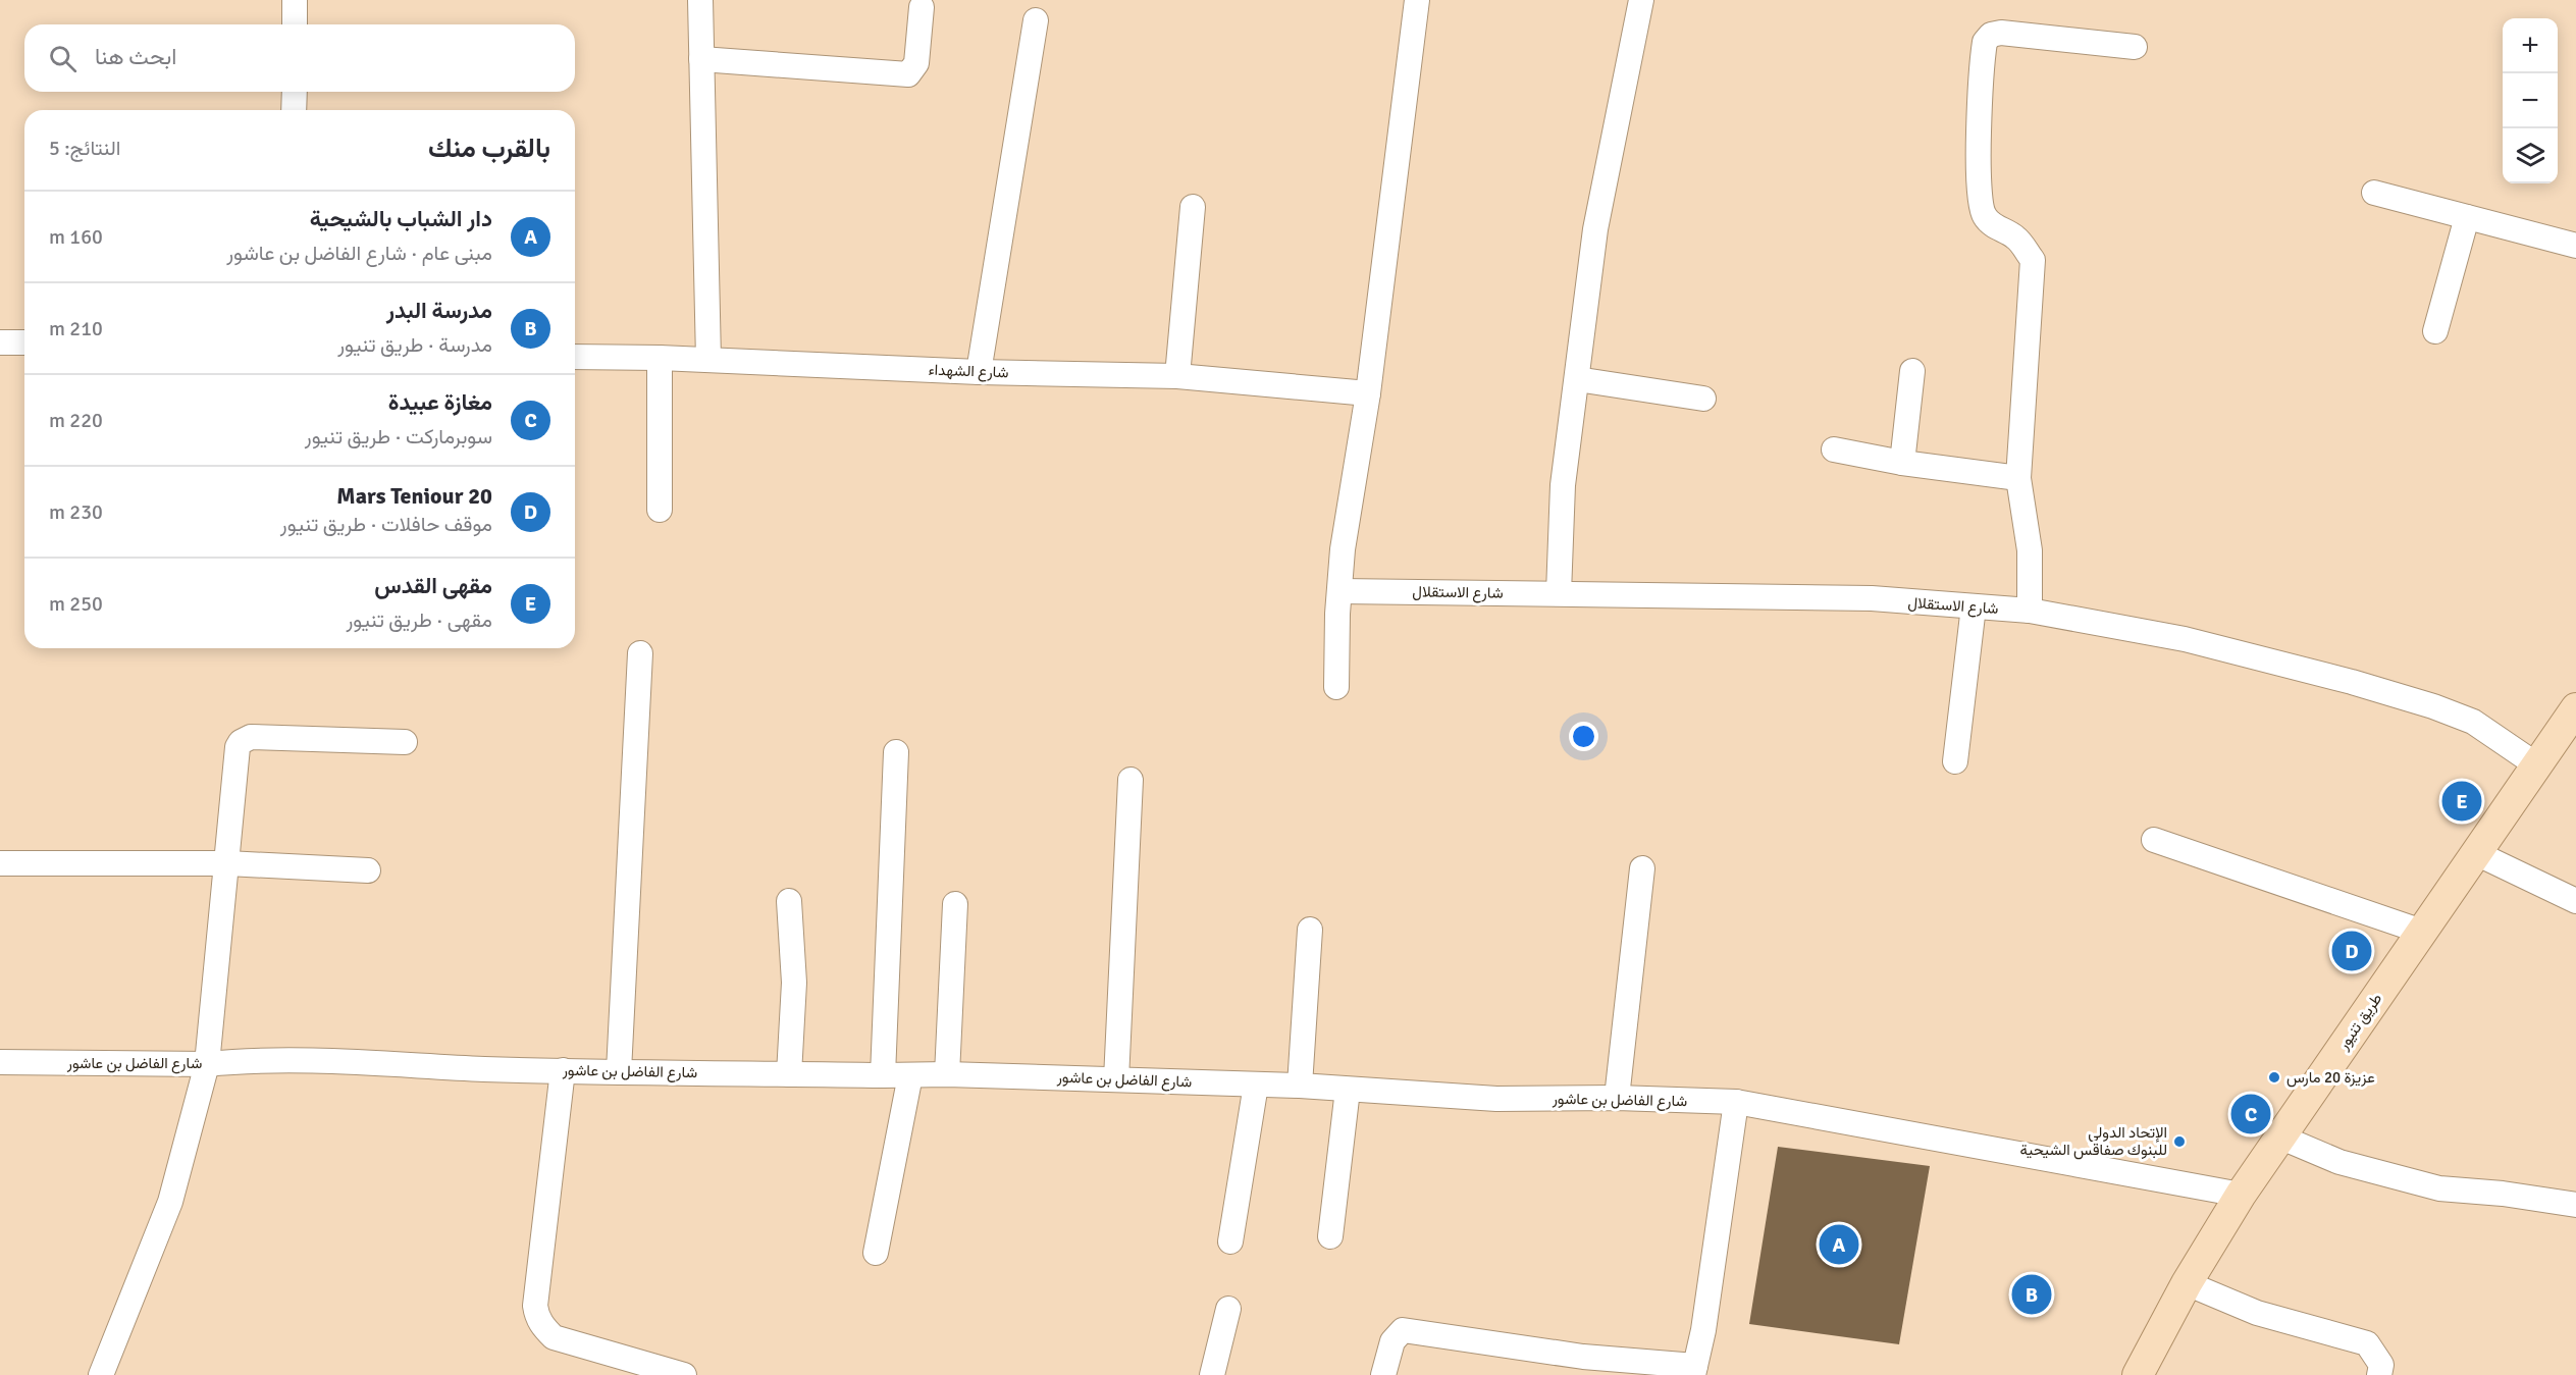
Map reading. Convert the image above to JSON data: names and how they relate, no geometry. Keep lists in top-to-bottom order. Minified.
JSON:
{"streets":{"main road":["طريق تنيور"],"street":["شارع الشهداء","شارع الاستقلال","شارع الفاضل بن عاشور"]},"crossings":[["شارع الاستقلال","طريق تنيور"],["طريق تنيور","شارع الفاضل بن عاشور"]],"places":["عزيزة 20 مارس","الإتحاد الدولي للبنوك صفاقس الشيحية"],"page":{"map_buttons":["+","−"],"search":"ابحث هنا","heading":["بالقرب منك","النتائج: 5"],"list":[{"mark":"A","name":"دار الشباب بالشيحية","note":"مبنى عام · شارع الفاضل بن عاشور","value":"160 m"},{"mark":"B","name":"مدرسة البدر","note":"مدرسة · طريق تنيور","value":"210 m"},{"mark":"C","name":"مغازة عبيدة","note":"سوبرماركت · طريق تنيور","value":"220 m"},{"mark":"D","name":"20 Mars Teniour","note":"موقف حافلات · طريق تنيور","value":"230 m"},{"mark":"E","name":"مقهى القدس","note":"مقهى · طريق تنيور","value":"250 m"}],"pins":["E","D","C","A","B"]}}
